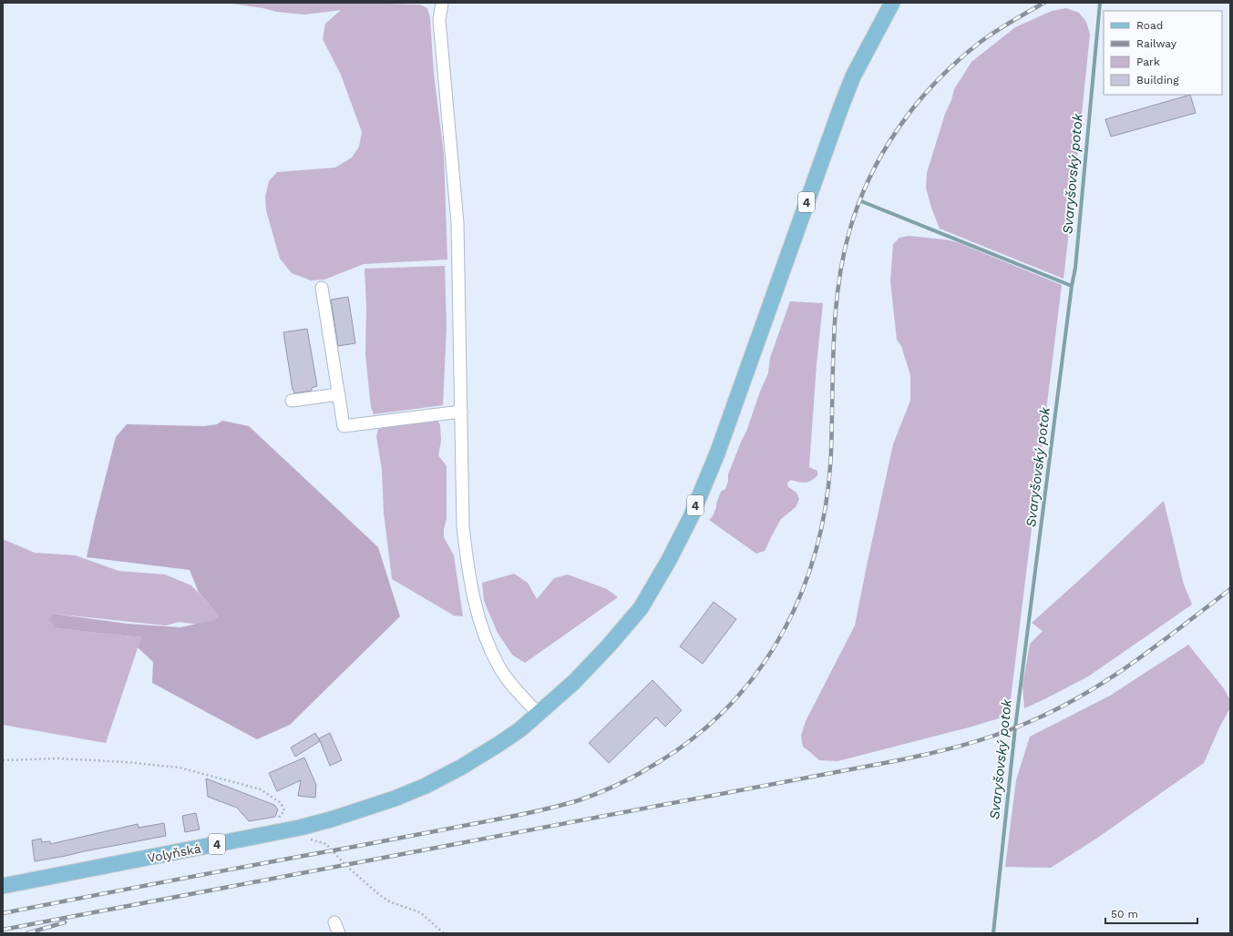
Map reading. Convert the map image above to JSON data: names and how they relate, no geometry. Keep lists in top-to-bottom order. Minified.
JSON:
{"streets":{"main road":["4","Volyňská"]},"crossings":[["4","Volyňská"]],"water":["Svaryšovský potok"],"legend":["Road","Railway","Park","Building"],"scale_bar":"50 m"}
